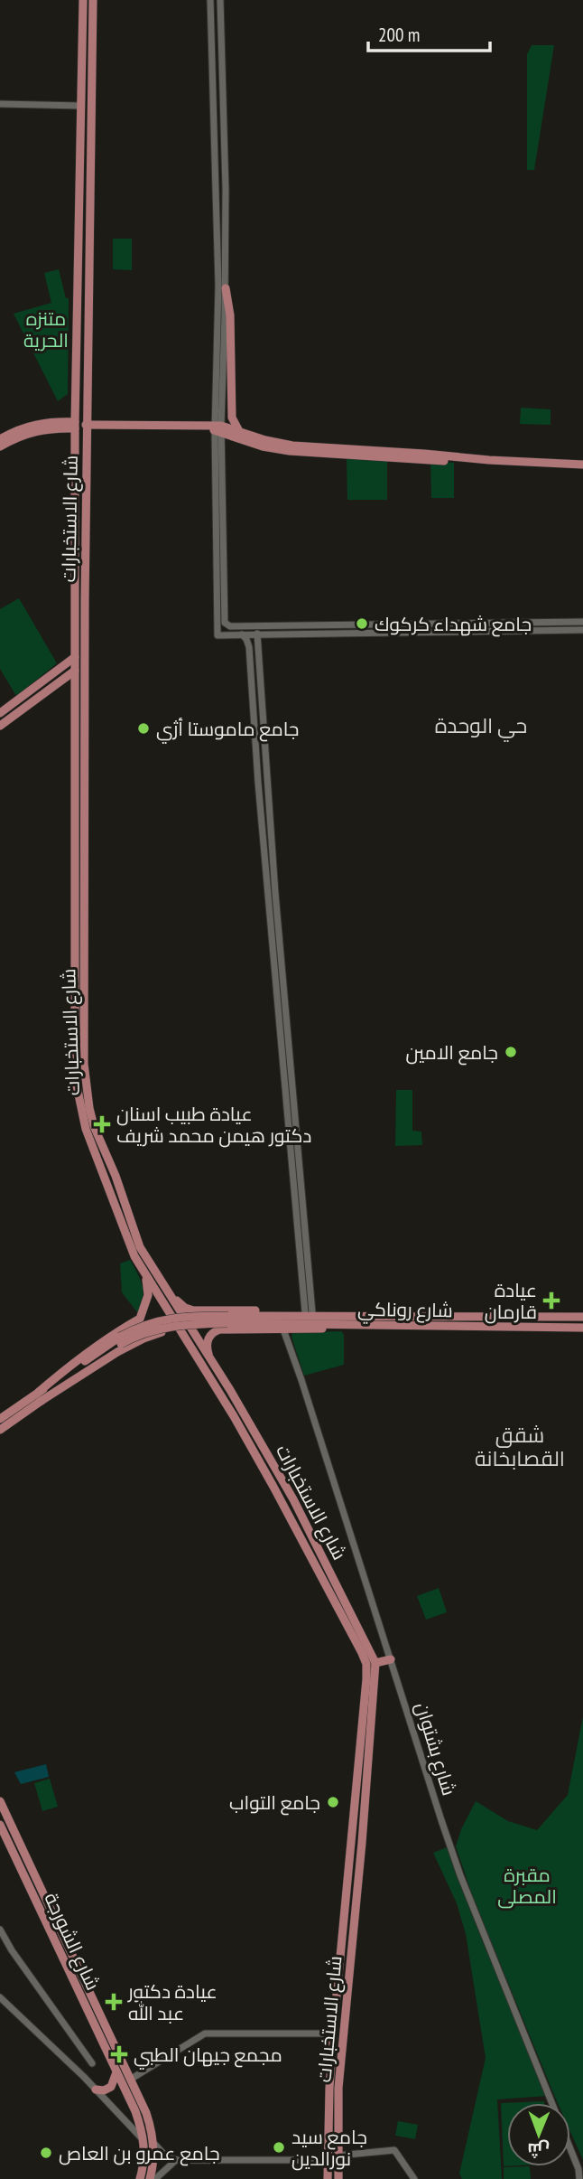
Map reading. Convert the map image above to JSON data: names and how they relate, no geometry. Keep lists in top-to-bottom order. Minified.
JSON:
{"streets":{"main road":["شارع الاستخبارات","شارع روناكي","شارع الشورجة"],"street":["شارع بشتوان"]},"districts":["حي الوحدة","شقق القصابخانة"],"parks":["متنزه الحرية","مقبرة المصلى"],"places":{"other":["جامع شهداء كركوك","جامع ماموستا أژي","جامع الامين","جامع التواب","جامع سيد نورالدين","جامع عمرو بن العاص"],"health":["عيادة طبيب اسنان دكتور هيمن محمد شريف","عيادة قارمان","عيادة دكتور عبد الله","مجمع جيهان الطبي"]},"scale_bar":"200 m","north":"bottom"}
